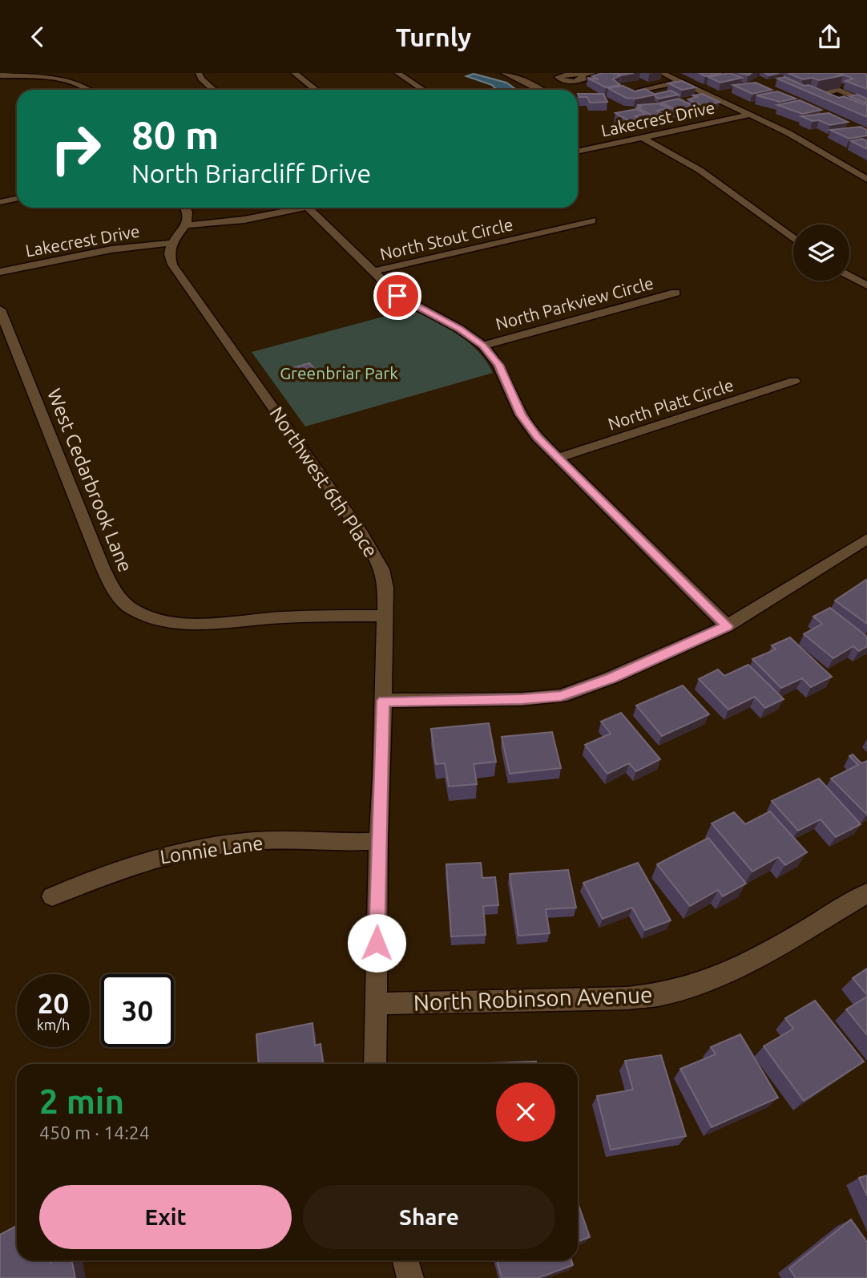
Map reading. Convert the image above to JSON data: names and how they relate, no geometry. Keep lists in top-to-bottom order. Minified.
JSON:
{"streets":{"street":["Lakecrest Drive","North Stout Circle","North Parkview Circle","North Platt Circle","West Cedarbrook Lane","Northwest 6th Place","Lonnie Lane","North Robinson Avenue"]},"crossings":[["Lakecrest Drive","Northwest 6th Place"],["West Cedarbrook Lane","Northwest 6th Place"],["Northwest 6th Place","Lonnie Lane"],["Northwest 6th Place","North Robinson Avenue"]],"parks":["Greenbriar Park"],"page":{"header":"Turnly","turn":["80 m","North Briarcliff Drive"],"speed":"20 km/h","limit":"30","heading":["2 min","450 m · 14:24"],"buttons":["Exit","Share"]}}
